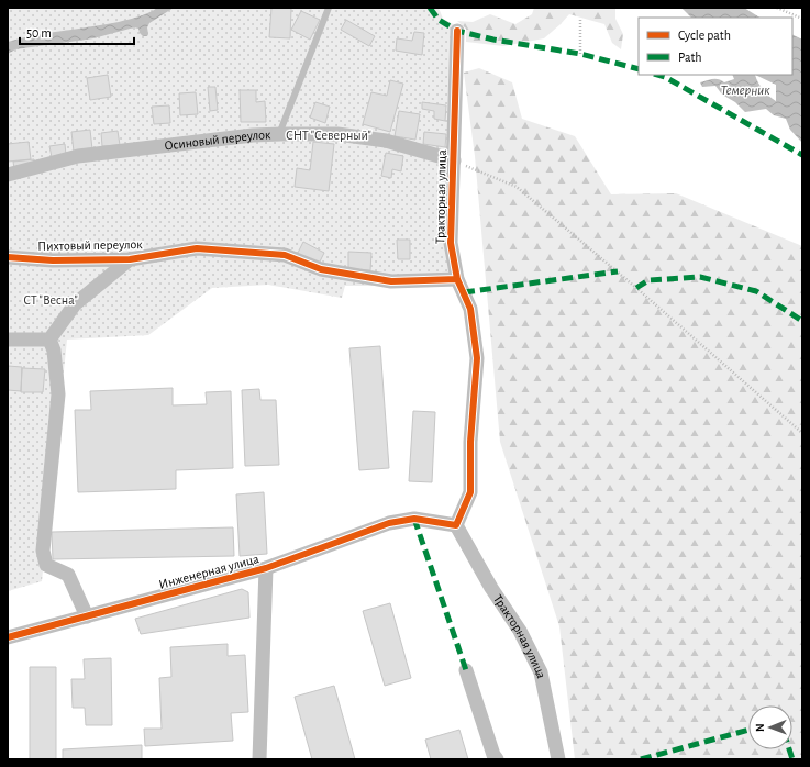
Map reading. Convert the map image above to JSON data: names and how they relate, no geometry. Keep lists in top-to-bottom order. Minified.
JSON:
{"streets":{"street":["Осиновый переулок","Тракторная улица","Пихтовый переулок","Инженерная улица"]},"crossings":[["Осиновый переулок","Тракторная улица"],["Тракторная улица","Пихтовый переулок"],["Тракторная улица","Инженерная улица"]],"water":["Темерник"],"parks":["СНТ \"Северный\"","СТ \"Весна\""],"legend":["Cycle path","Path"],"scale_bar":"50 m","north":"left"}
